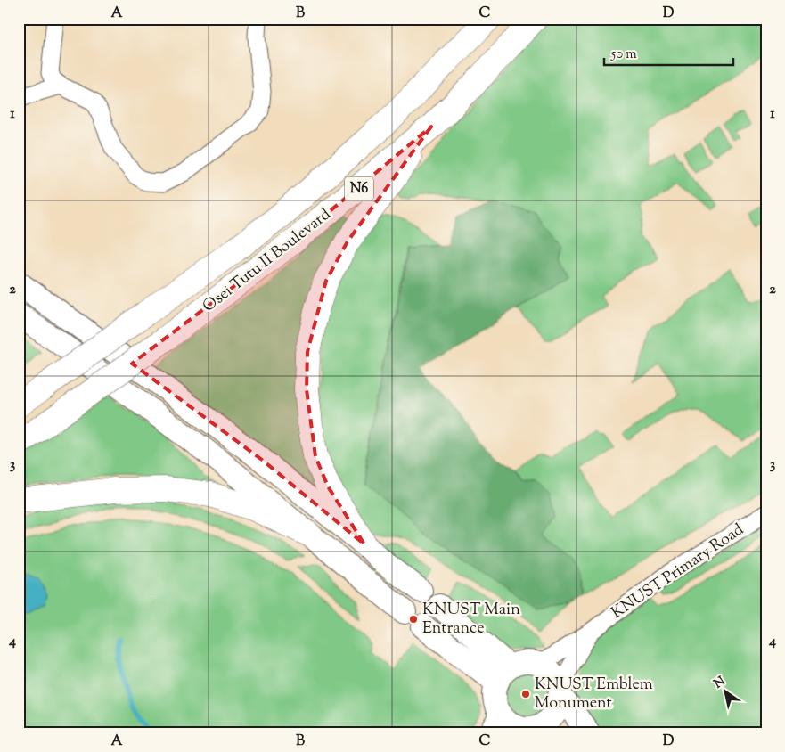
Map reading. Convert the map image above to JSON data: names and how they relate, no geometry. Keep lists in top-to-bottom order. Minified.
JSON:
{"streets":{"highway":["N6","Osei Tutu II Boulevard"],"street":["KNUST Primary Road"]},"places":["KNUST Main Entrance","KNUST Emblem Monument"],"scale_bar":"50 m","north":"top left","grid":{"columns":["A","B","C","D"],"rows":["1","2","3","4"]}}
